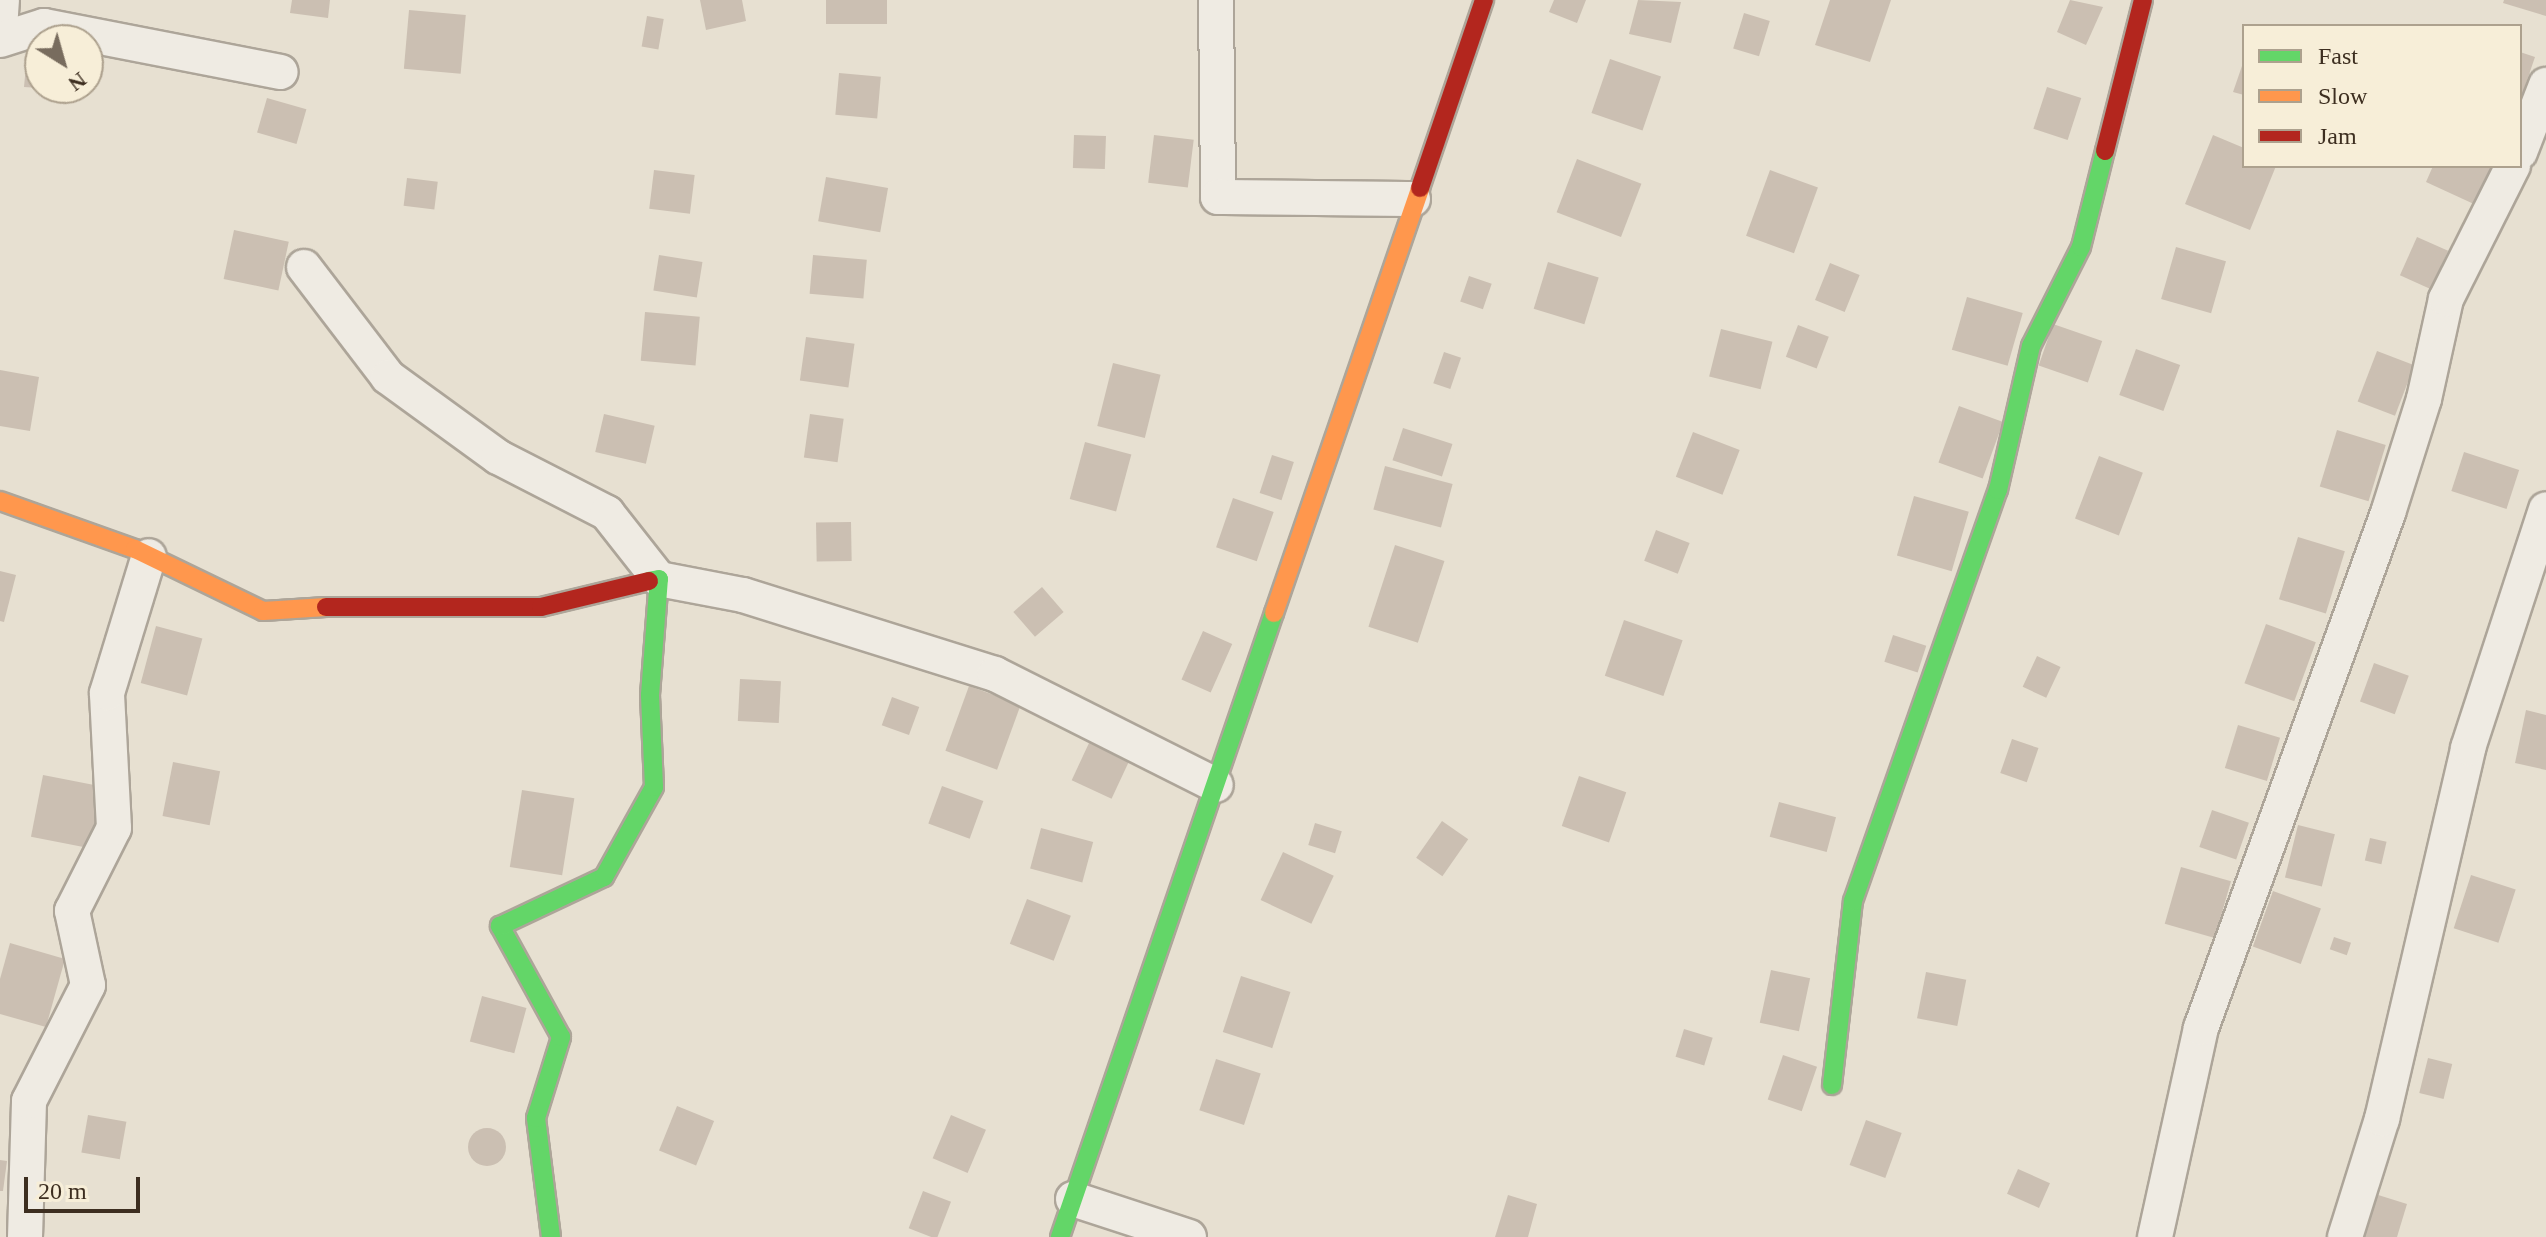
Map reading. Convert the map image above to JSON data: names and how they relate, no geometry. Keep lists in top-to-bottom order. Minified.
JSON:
{"legend":["Fast","Slow","Jam"],"scale_bar":"20 m","north":"bottom right"}
